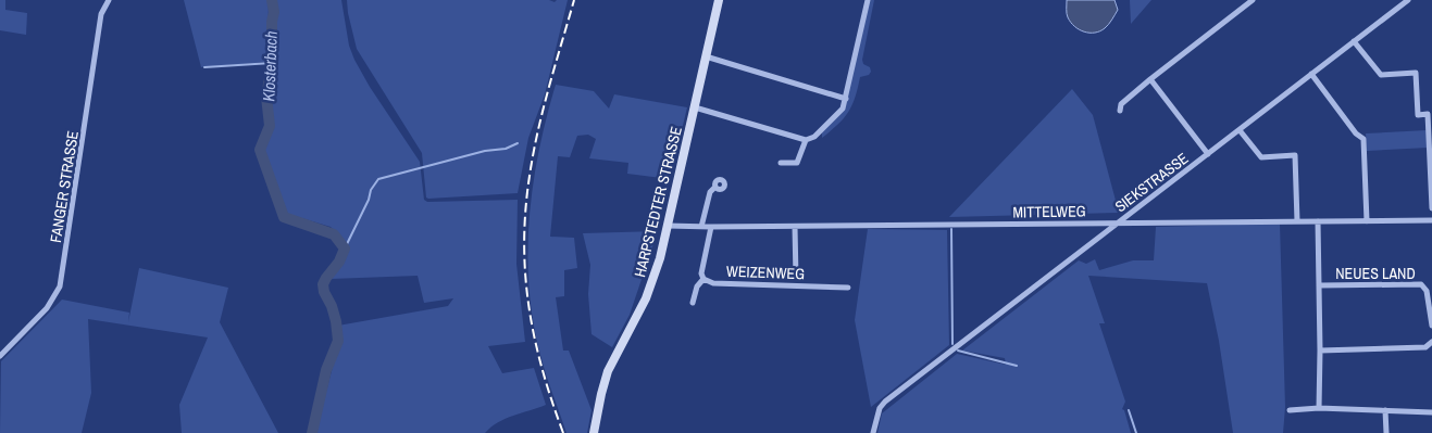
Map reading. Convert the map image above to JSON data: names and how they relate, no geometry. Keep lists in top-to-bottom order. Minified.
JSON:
{"streets":{"street":["SIEKSTRASSE","FANGER STRASSE","HARPSTEDTER STRASSE","MITTELWEG","WEIZENWEG","NEUES LAND"]},"crossings":[["SIEKSTRASSE","MITTELWEG"],["HARPSTEDTER STRASSE","MITTELWEG"],["MITTELWEG","NEUES LAND"]],"water":["Klosterbach"]}
